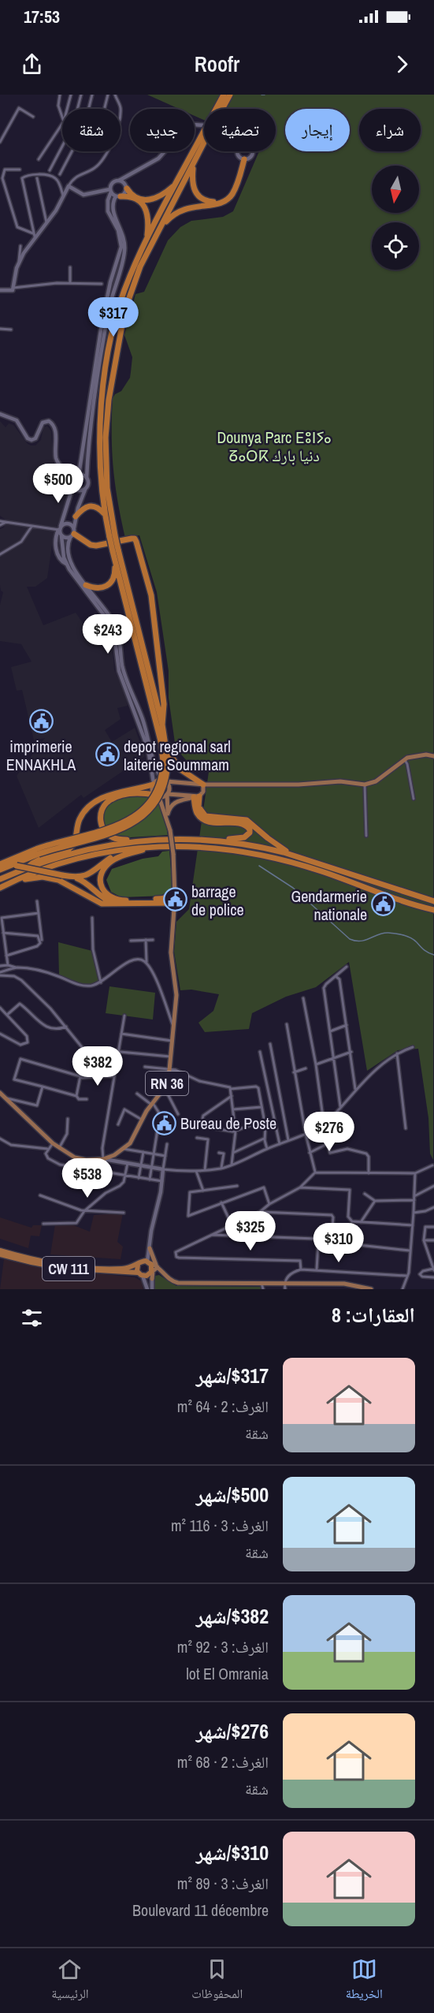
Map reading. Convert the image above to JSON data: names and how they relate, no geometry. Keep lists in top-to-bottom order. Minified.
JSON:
{"streets":{"highway":["CW 111"],"main road":["RN 36"]},"parks":["Dounya Parc ⴹⵓⵏⵢⴰ ⵒⴰⵔⴽ دنيا بارك"],"places":{"public building":["imprimerie ENNAKHLA","depot regional sarl laiterie Soummam","barrage de police","Gendarmerie nationale","Bureau de Poste"]},"north":"bottom","page":{"status":"17:53","header":"Roofr","chip":["شراء","إيجار","تصفية","جديد","شقة"],"price":["$317","$500","$243","$382","$276","$538","$325","$310"],"heading":"العقارات: 8","list":[{"name":"$317/شهر","note":"الغرف: 2 · 64 m² · شقة"},{"name":"$500/شهر","note":"الغرف: 3 · 116 m² · شقة"},{"name":"$382/شهر","note":"الغرف: 3 · 92 m² · lot El Omrania"},{"name":"$276/شهر","note":"الغرف: 2 · 68 m² · شقة"},{"name":"$310/شهر","note":"الغرف: 3 · 89 m² · Boulevard 11 décembre"}],"tabs":["الخريطة","المحفوظات","الرئيسية"]}}
